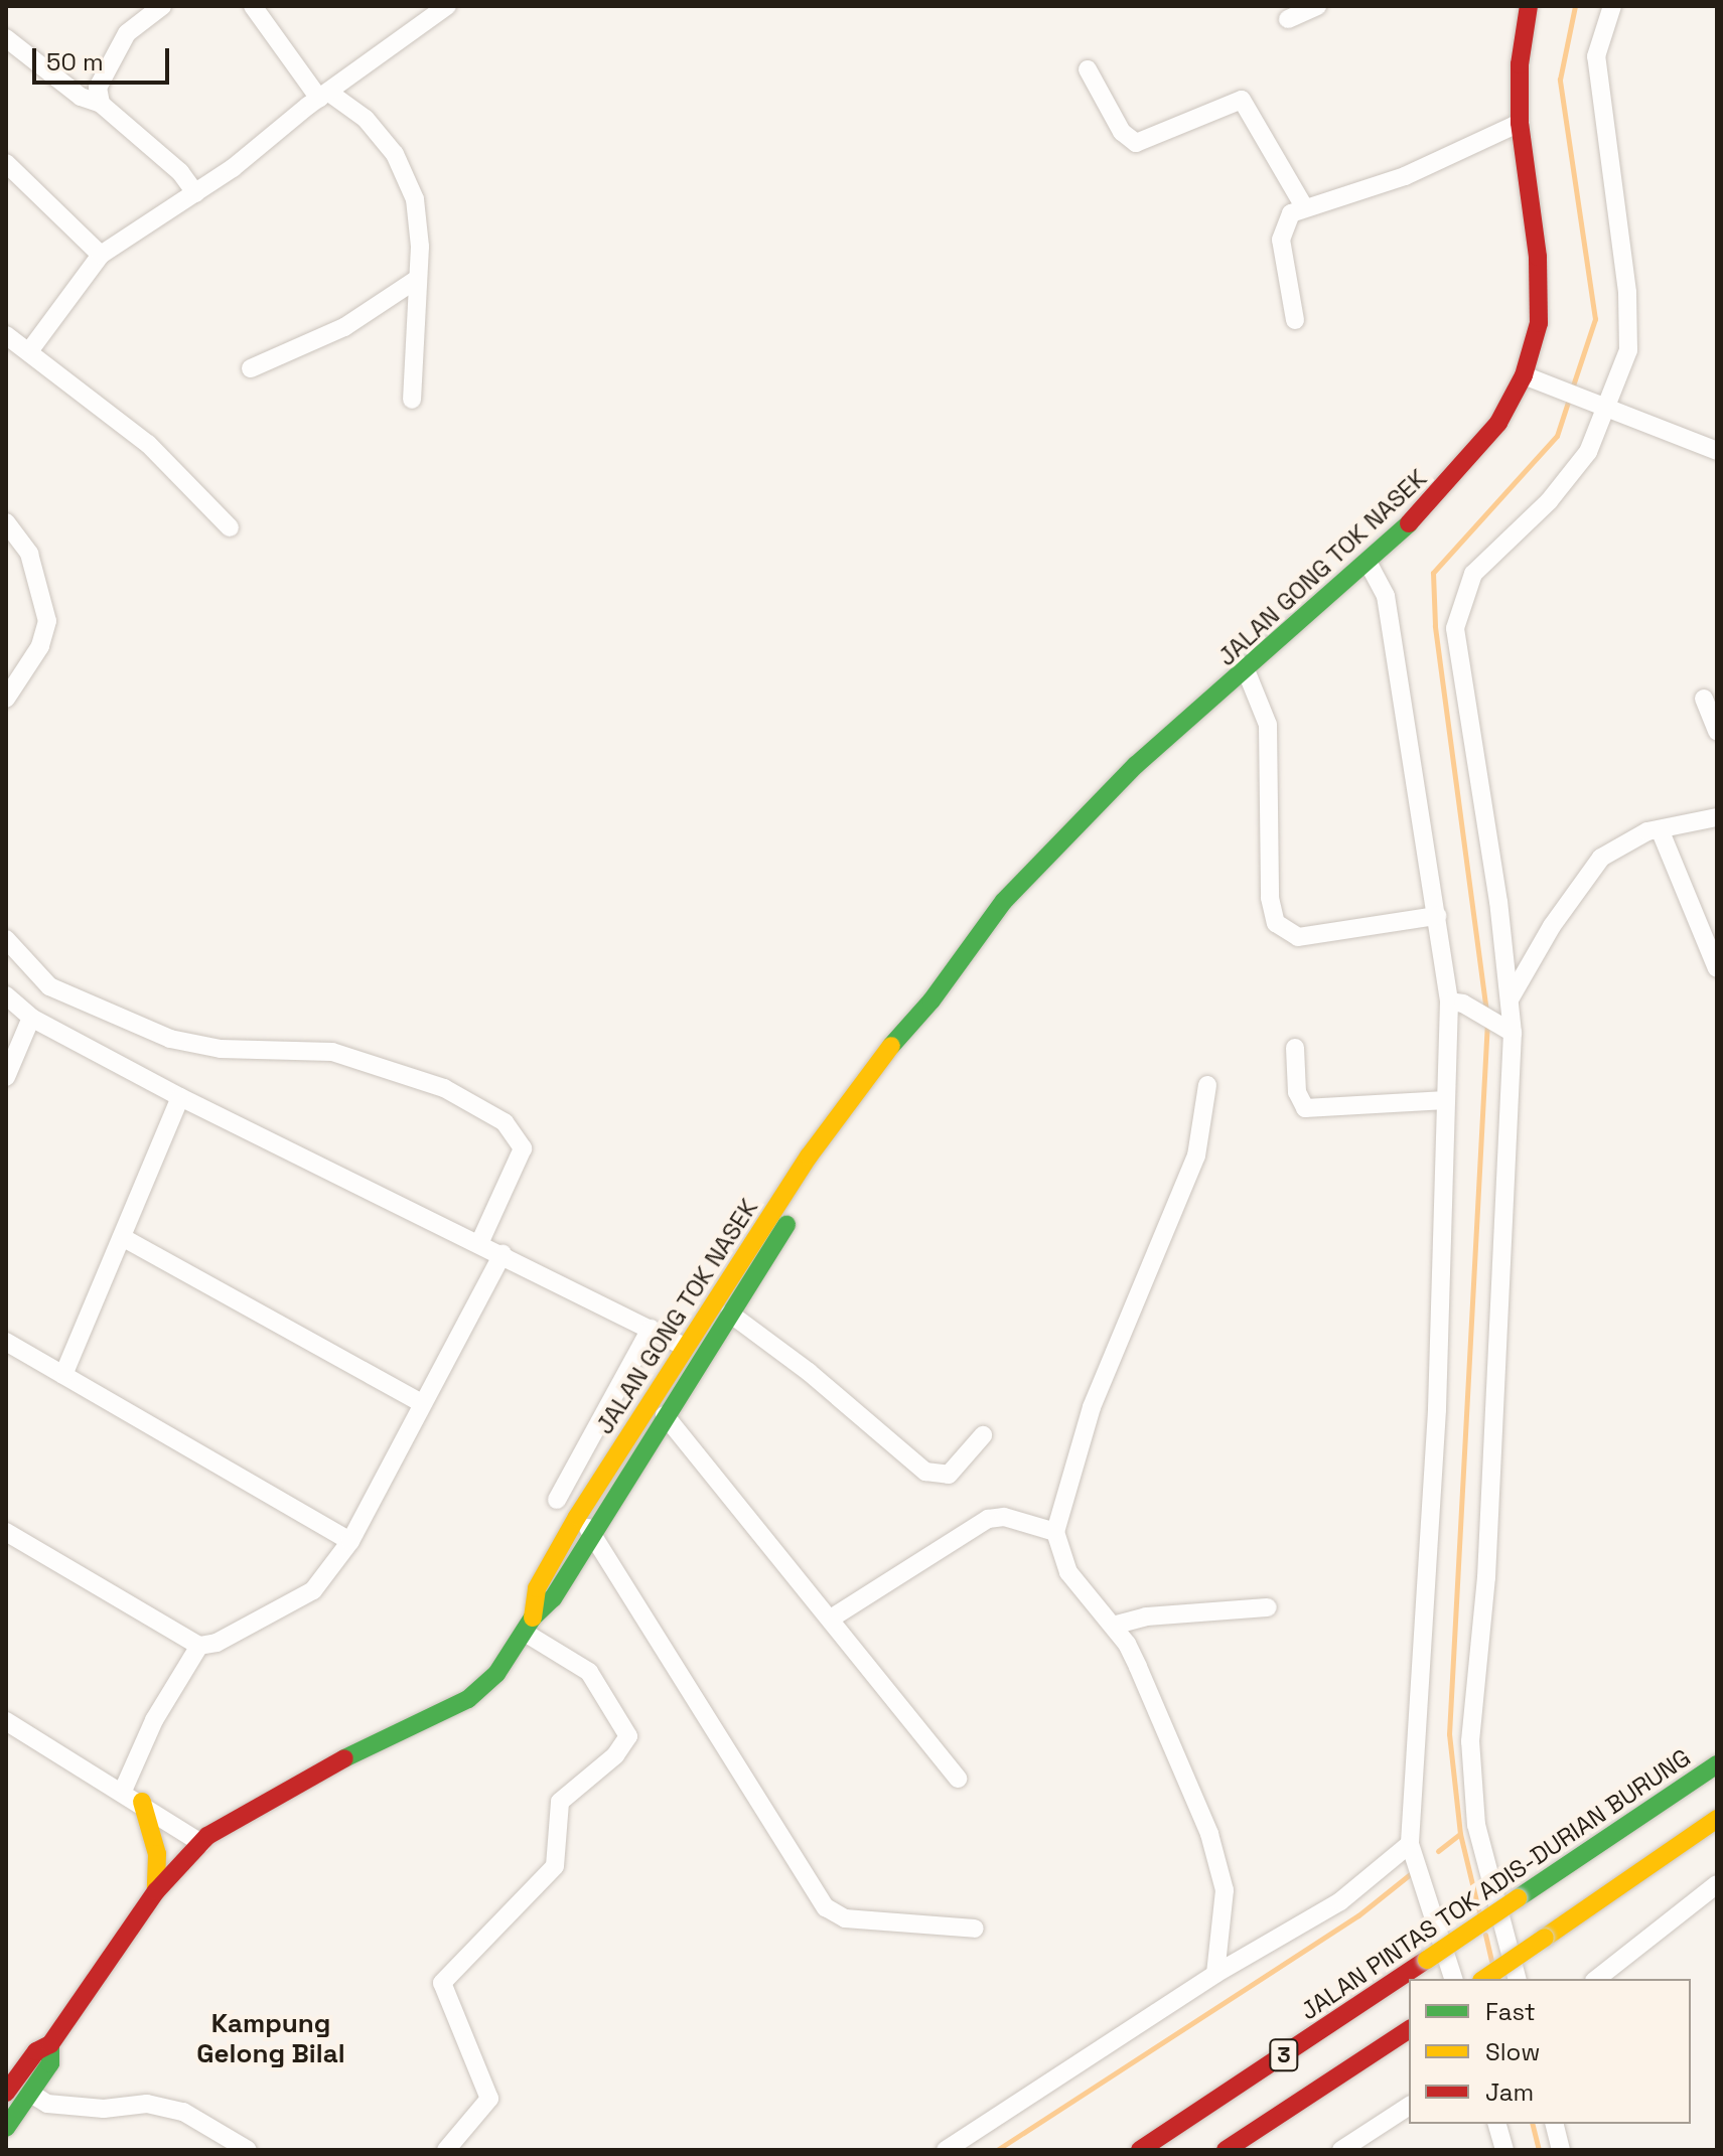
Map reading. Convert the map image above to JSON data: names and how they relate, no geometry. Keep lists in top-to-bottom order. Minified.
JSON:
{"streets":{"main road":["JALAN GONG TOK NASEK","JALAN PINTAS TOK ADIS-DURIAN BURUNG","3"]},"districts":["Kampung Gelong Bilal"],"legend":["Fast","Slow","Jam"],"scale_bar":"50 m"}
